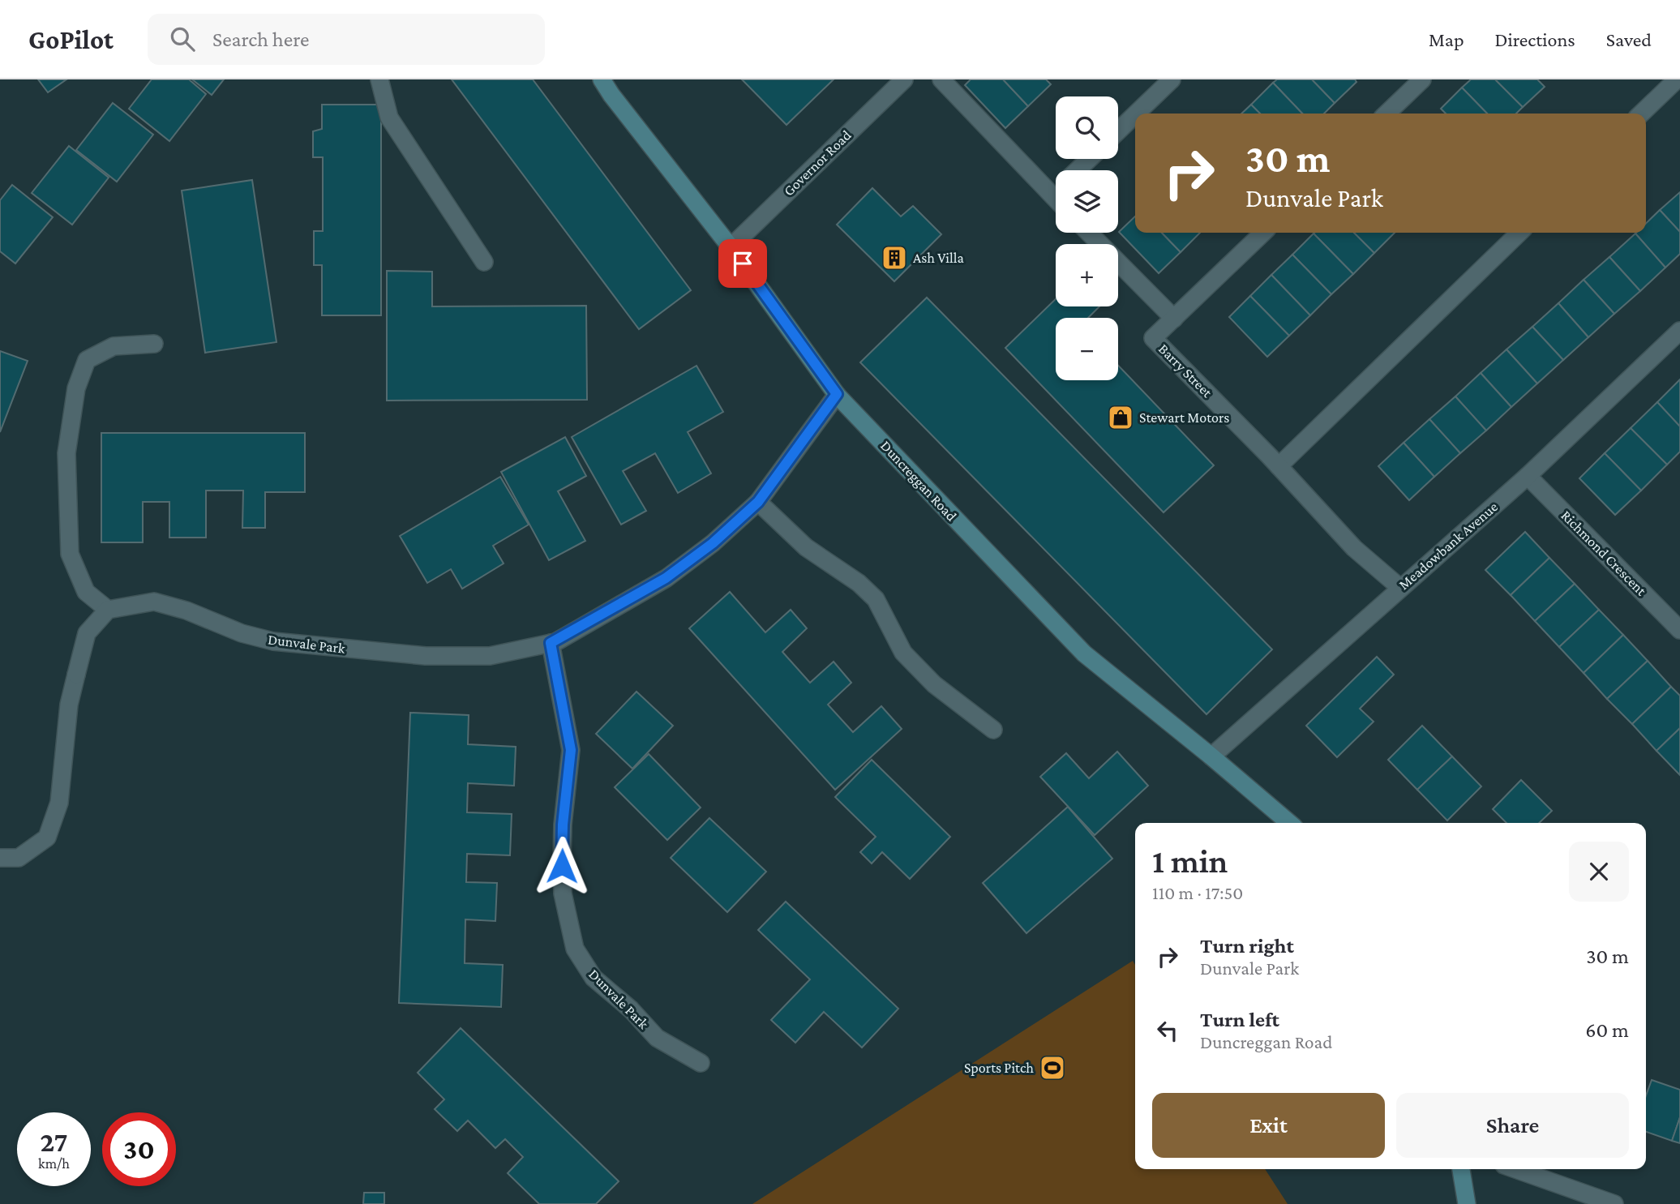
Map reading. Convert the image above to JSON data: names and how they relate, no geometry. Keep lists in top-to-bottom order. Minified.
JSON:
{"streets":{"main road":["Duncreggan Road"],"street":["Governor Road","Barry Street","Meadowbank Avenue","Richmond Crescent","Dunvale Park"]},"crossings":[["Governor Road","Duncreggan Road"],["Barry Street","Meadowbank Avenue"],["Duncreggan Road","Meadowbank Avenue"],["Duncreggan Road","Dunvale Park"],["Meadowbank Avenue","Richmond Crescent"]],"places":{"building":["Ash Villa"],"shop":["Stewart Motors"],"sports":["Sports Pitch"]},"page":{"header":"GoPilot","search":"Search here","nav":["Map","Directions","Saved"],"map_buttons":["+","−"],"turn":["30 m","Dunvale Park"],"heading":["1 min","110 m · 17:50"],"list":[{"name":"Turn right","note":"Dunvale Park","value":"30 m"},{"name":"Turn left","note":"Duncreggan Road","value":"60 m"}],"buttons":["Exit","Share"],"speed":"27 km/h","limit":"30"}}
